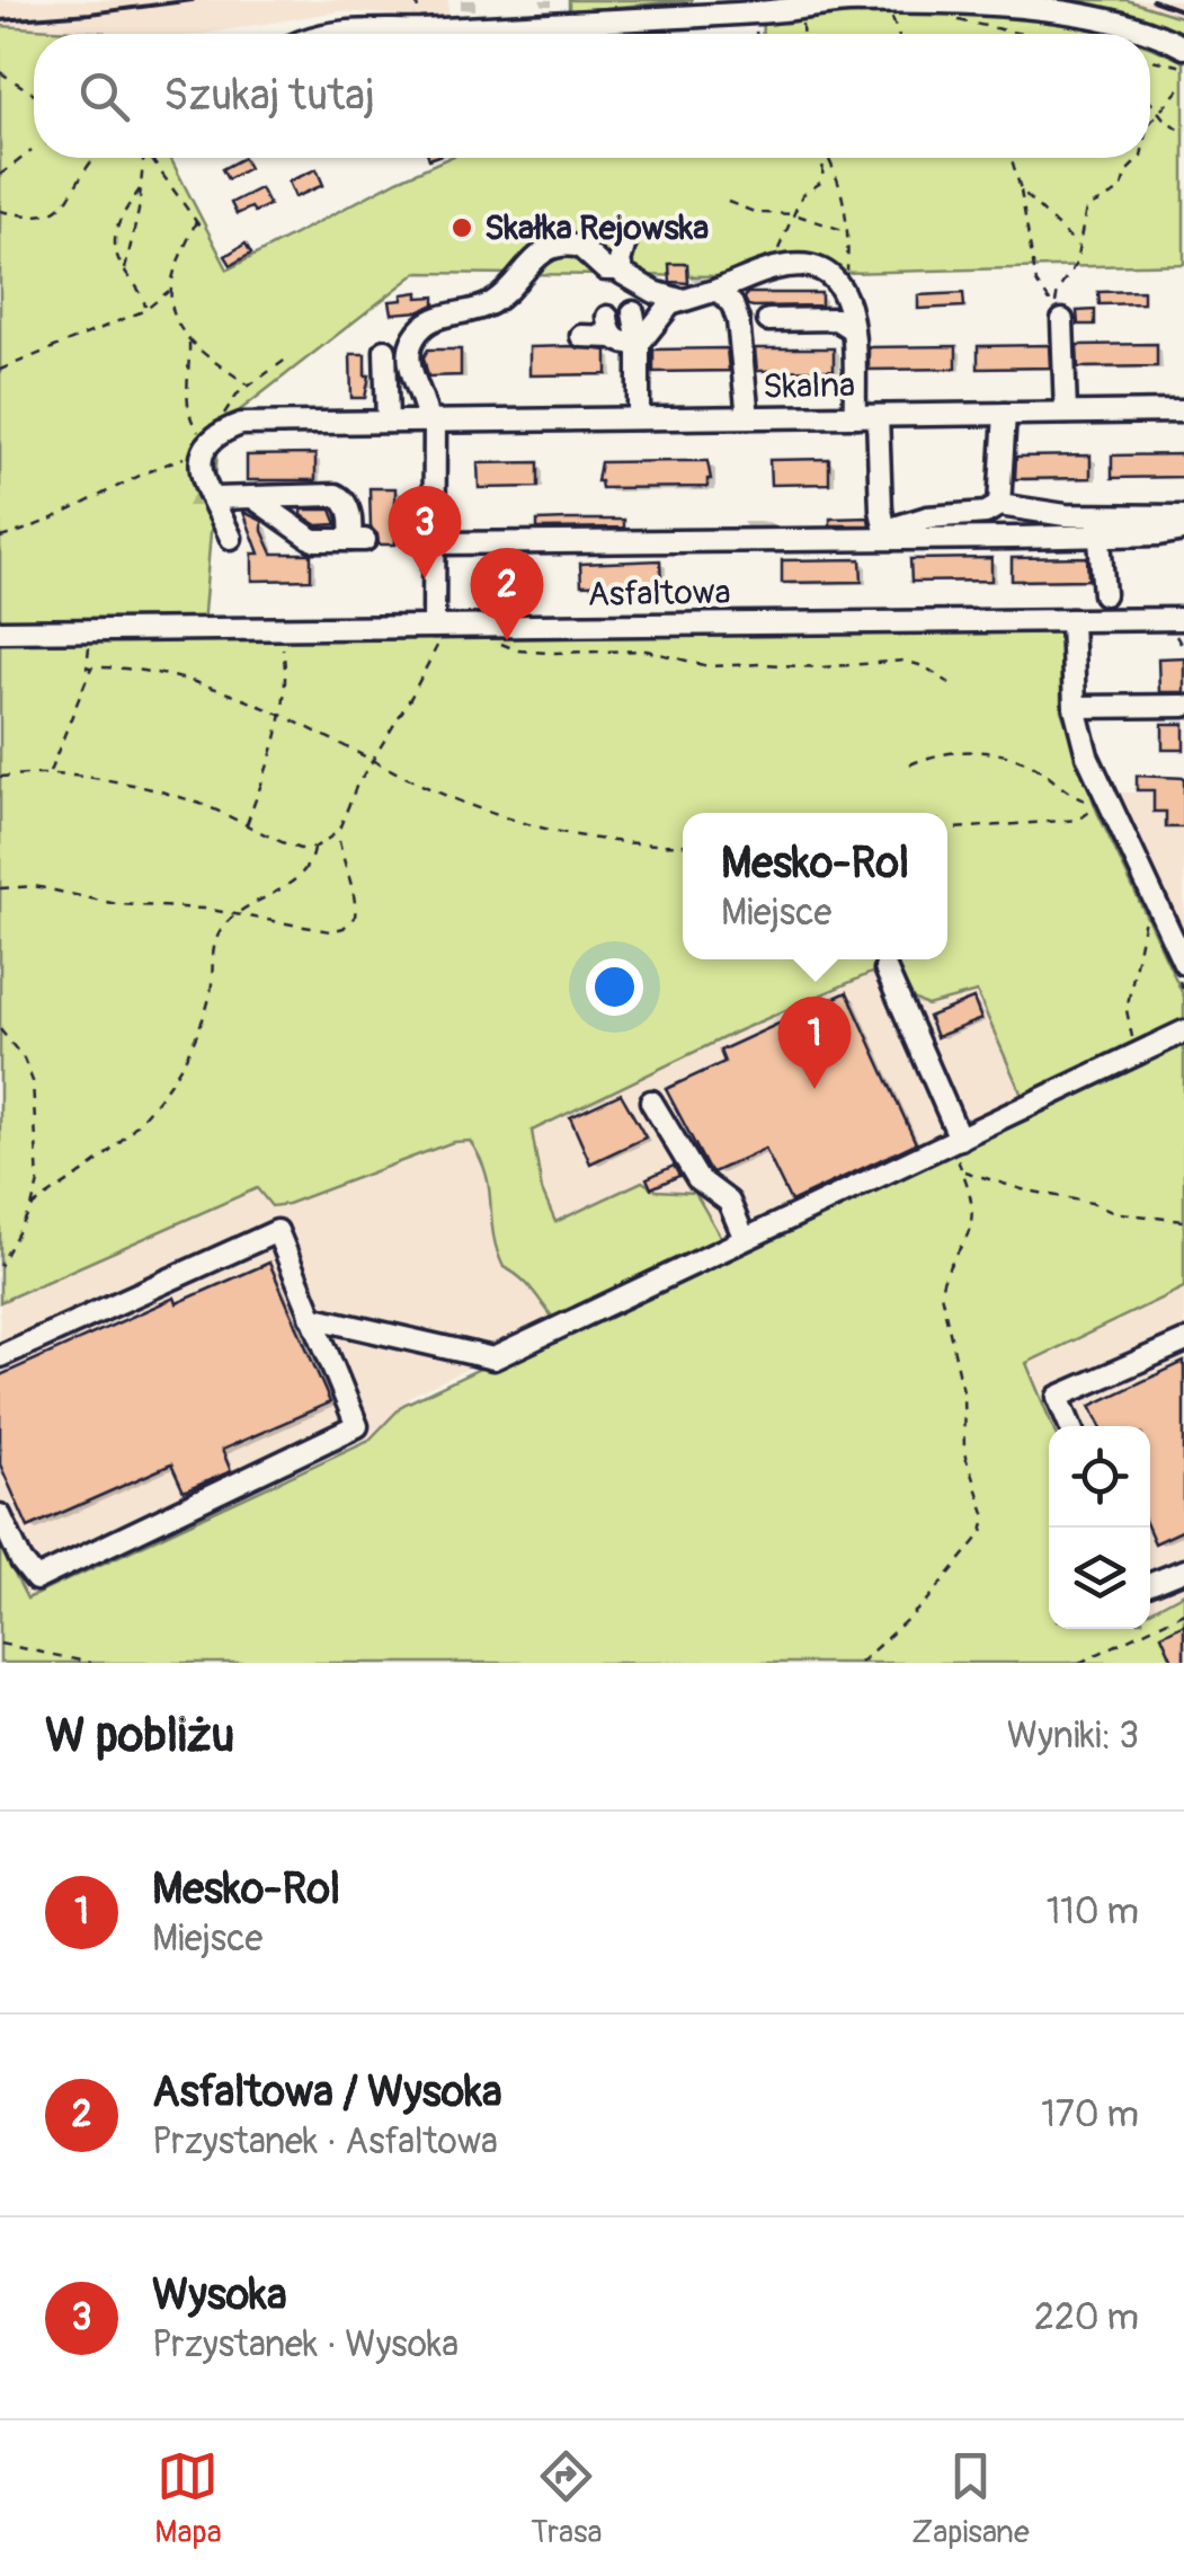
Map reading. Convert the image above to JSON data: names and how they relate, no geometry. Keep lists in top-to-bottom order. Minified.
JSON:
{"streets":{"street":["Skalna","Asfaltowa"]},"places":["Skałka Rejowska"],"page":{"search":"Szukaj tutaj","pins":["3","2","1"],"popup":["Mesko-Rol","Miejsce"],"heading":["W pobliżu","Wyniki: 3"],"list":[{"mark":"1","name":"Mesko-Rol","note":"Miejsce","value":"110 m"},{"mark":"2","name":"Asfaltowa / Wysoka","note":"Przystanek · Asfaltowa","value":"170 m"},{"mark":"3","name":"Wysoka","note":"Przystanek · Wysoka","value":"220 m"}],"nav":["Mapa","Trasa","Zapisane"]}}
